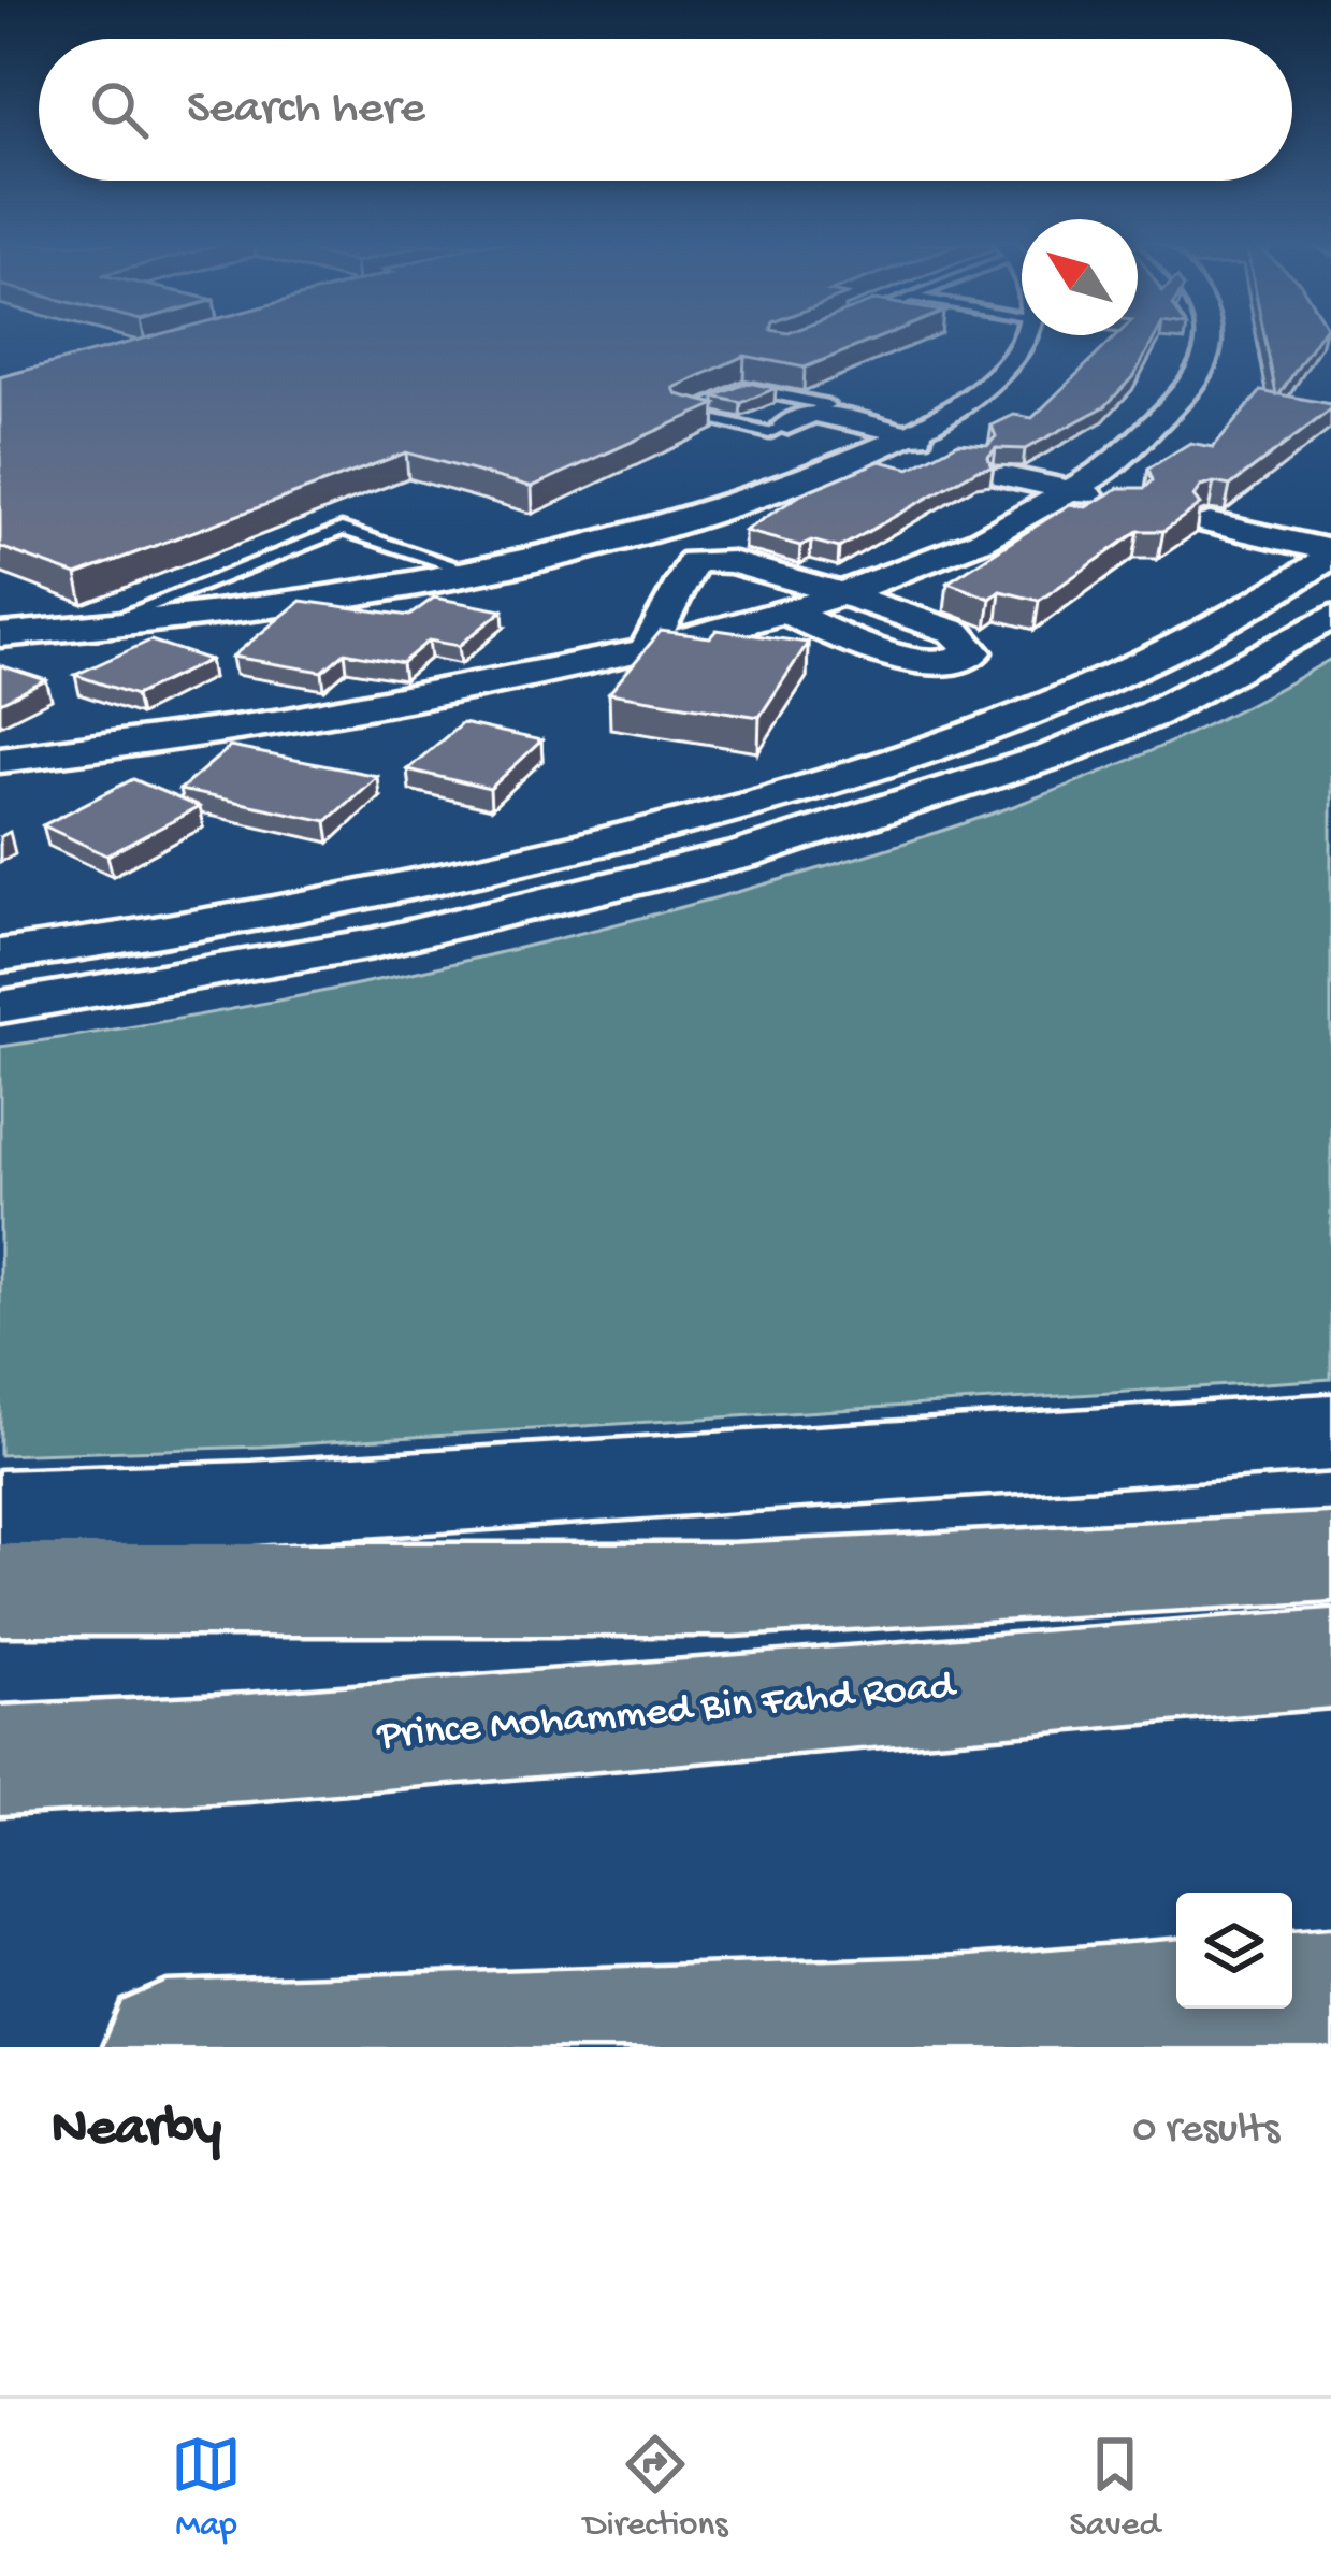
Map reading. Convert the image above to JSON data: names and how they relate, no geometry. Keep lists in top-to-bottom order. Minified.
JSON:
{"streets":{"highway":["Prince Mohammed Bin Fahd Road"]},"north":"top left","page":{"search":"Search here","heading":["Nearby","0 results"],"nav":["Map","Directions","Saved"]}}
